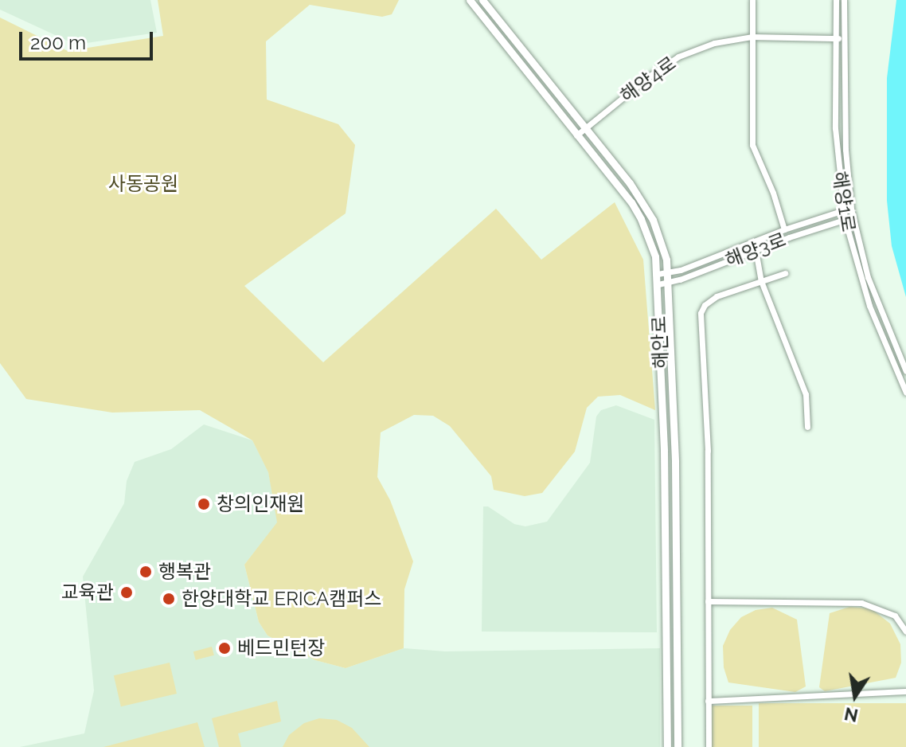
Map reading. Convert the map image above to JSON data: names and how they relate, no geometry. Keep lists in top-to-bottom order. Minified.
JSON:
{"streets":{"main road":["해안로"],"street":["해양4로","해양1로","해양3로"]},"crossings":[["해양4로","해양1로"],["해양4로","해안로"],["해양1로","해양3로"],["해양3로","해안로"]],"parks":["사동공원"],"places":["창의인재원","행복관","교육관","한양대학교 ERICA캠퍼스","베드민턴장"],"scale_bar":"200 m","north":"bottom"}
